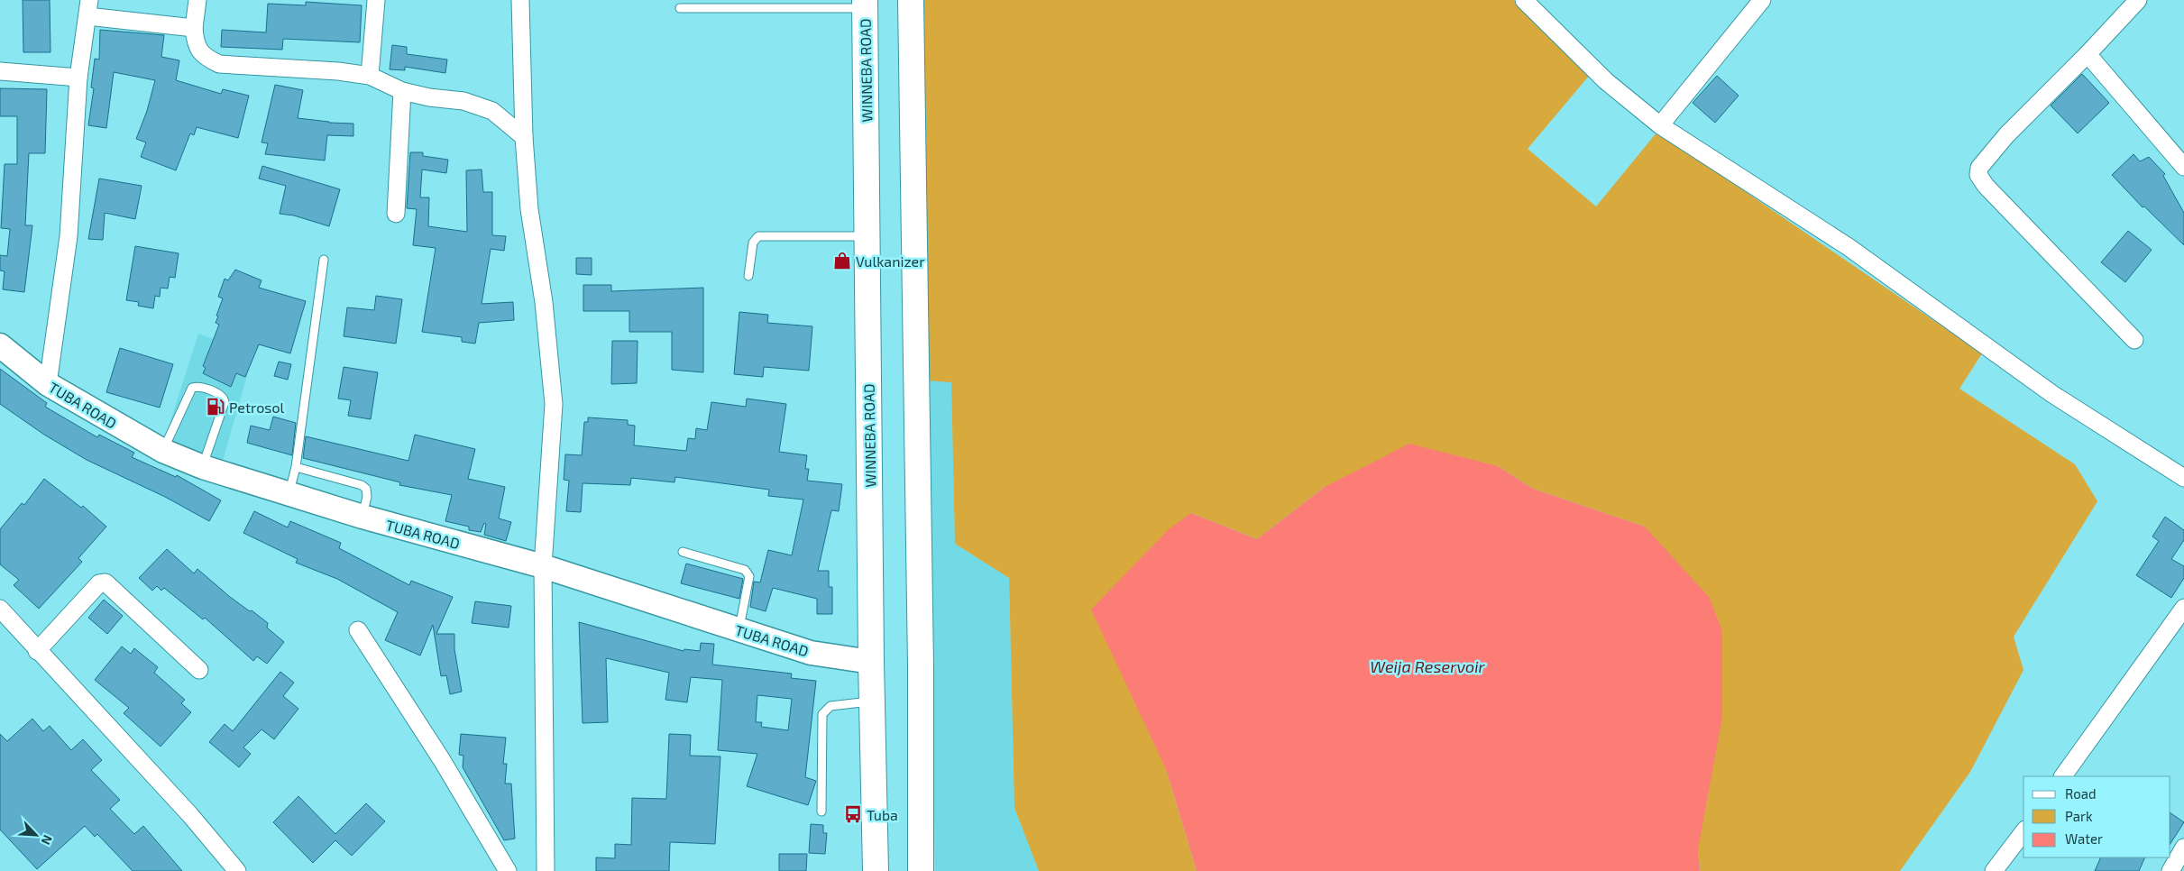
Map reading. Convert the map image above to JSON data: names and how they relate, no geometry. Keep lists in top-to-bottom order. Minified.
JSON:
{"streets":{"highway":["WINNEBA ROAD"],"street":["TUBA ROAD"]},"crossings":[["WINNEBA ROAD","TUBA ROAD"]],"water":["Weija Reservoir"],"places":{"shop":["Vulkanizer"],"fuel station":["Petrosol"],"bus stop":["Tuba"]},"legend":["Road","Park","Water"],"north":"bottom right"}
